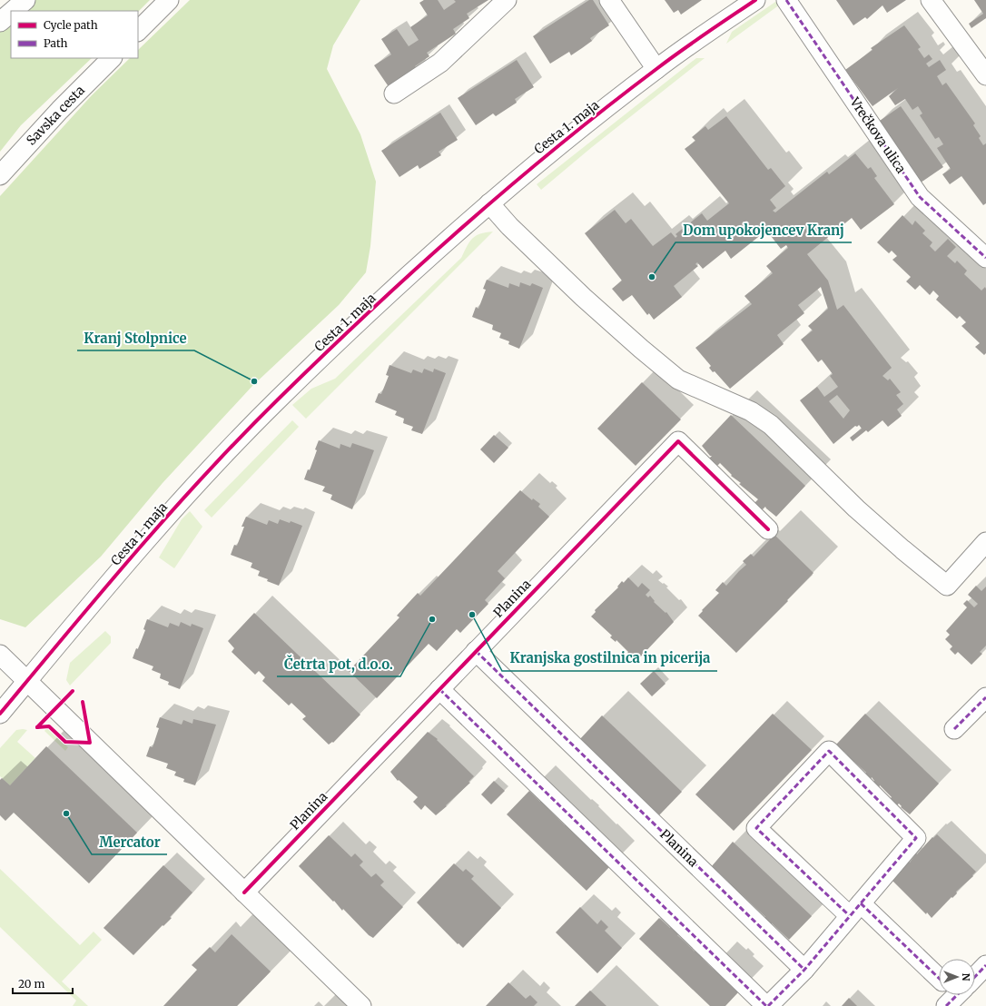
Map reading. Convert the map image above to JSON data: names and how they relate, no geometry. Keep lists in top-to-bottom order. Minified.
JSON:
{"streets":{"street":["Savska cesta","Cesta 1. maja","Vrečkova ulica","Planina"]},"places":["Dom upokojencev Kranj","Kranj Stolpnice","Kranjska gostilnica in picerija","Četrta pot, d.o.o.","Mercator"],"legend":["Cycle path","Path"],"scale_bar":"20 m","north":"right"}
